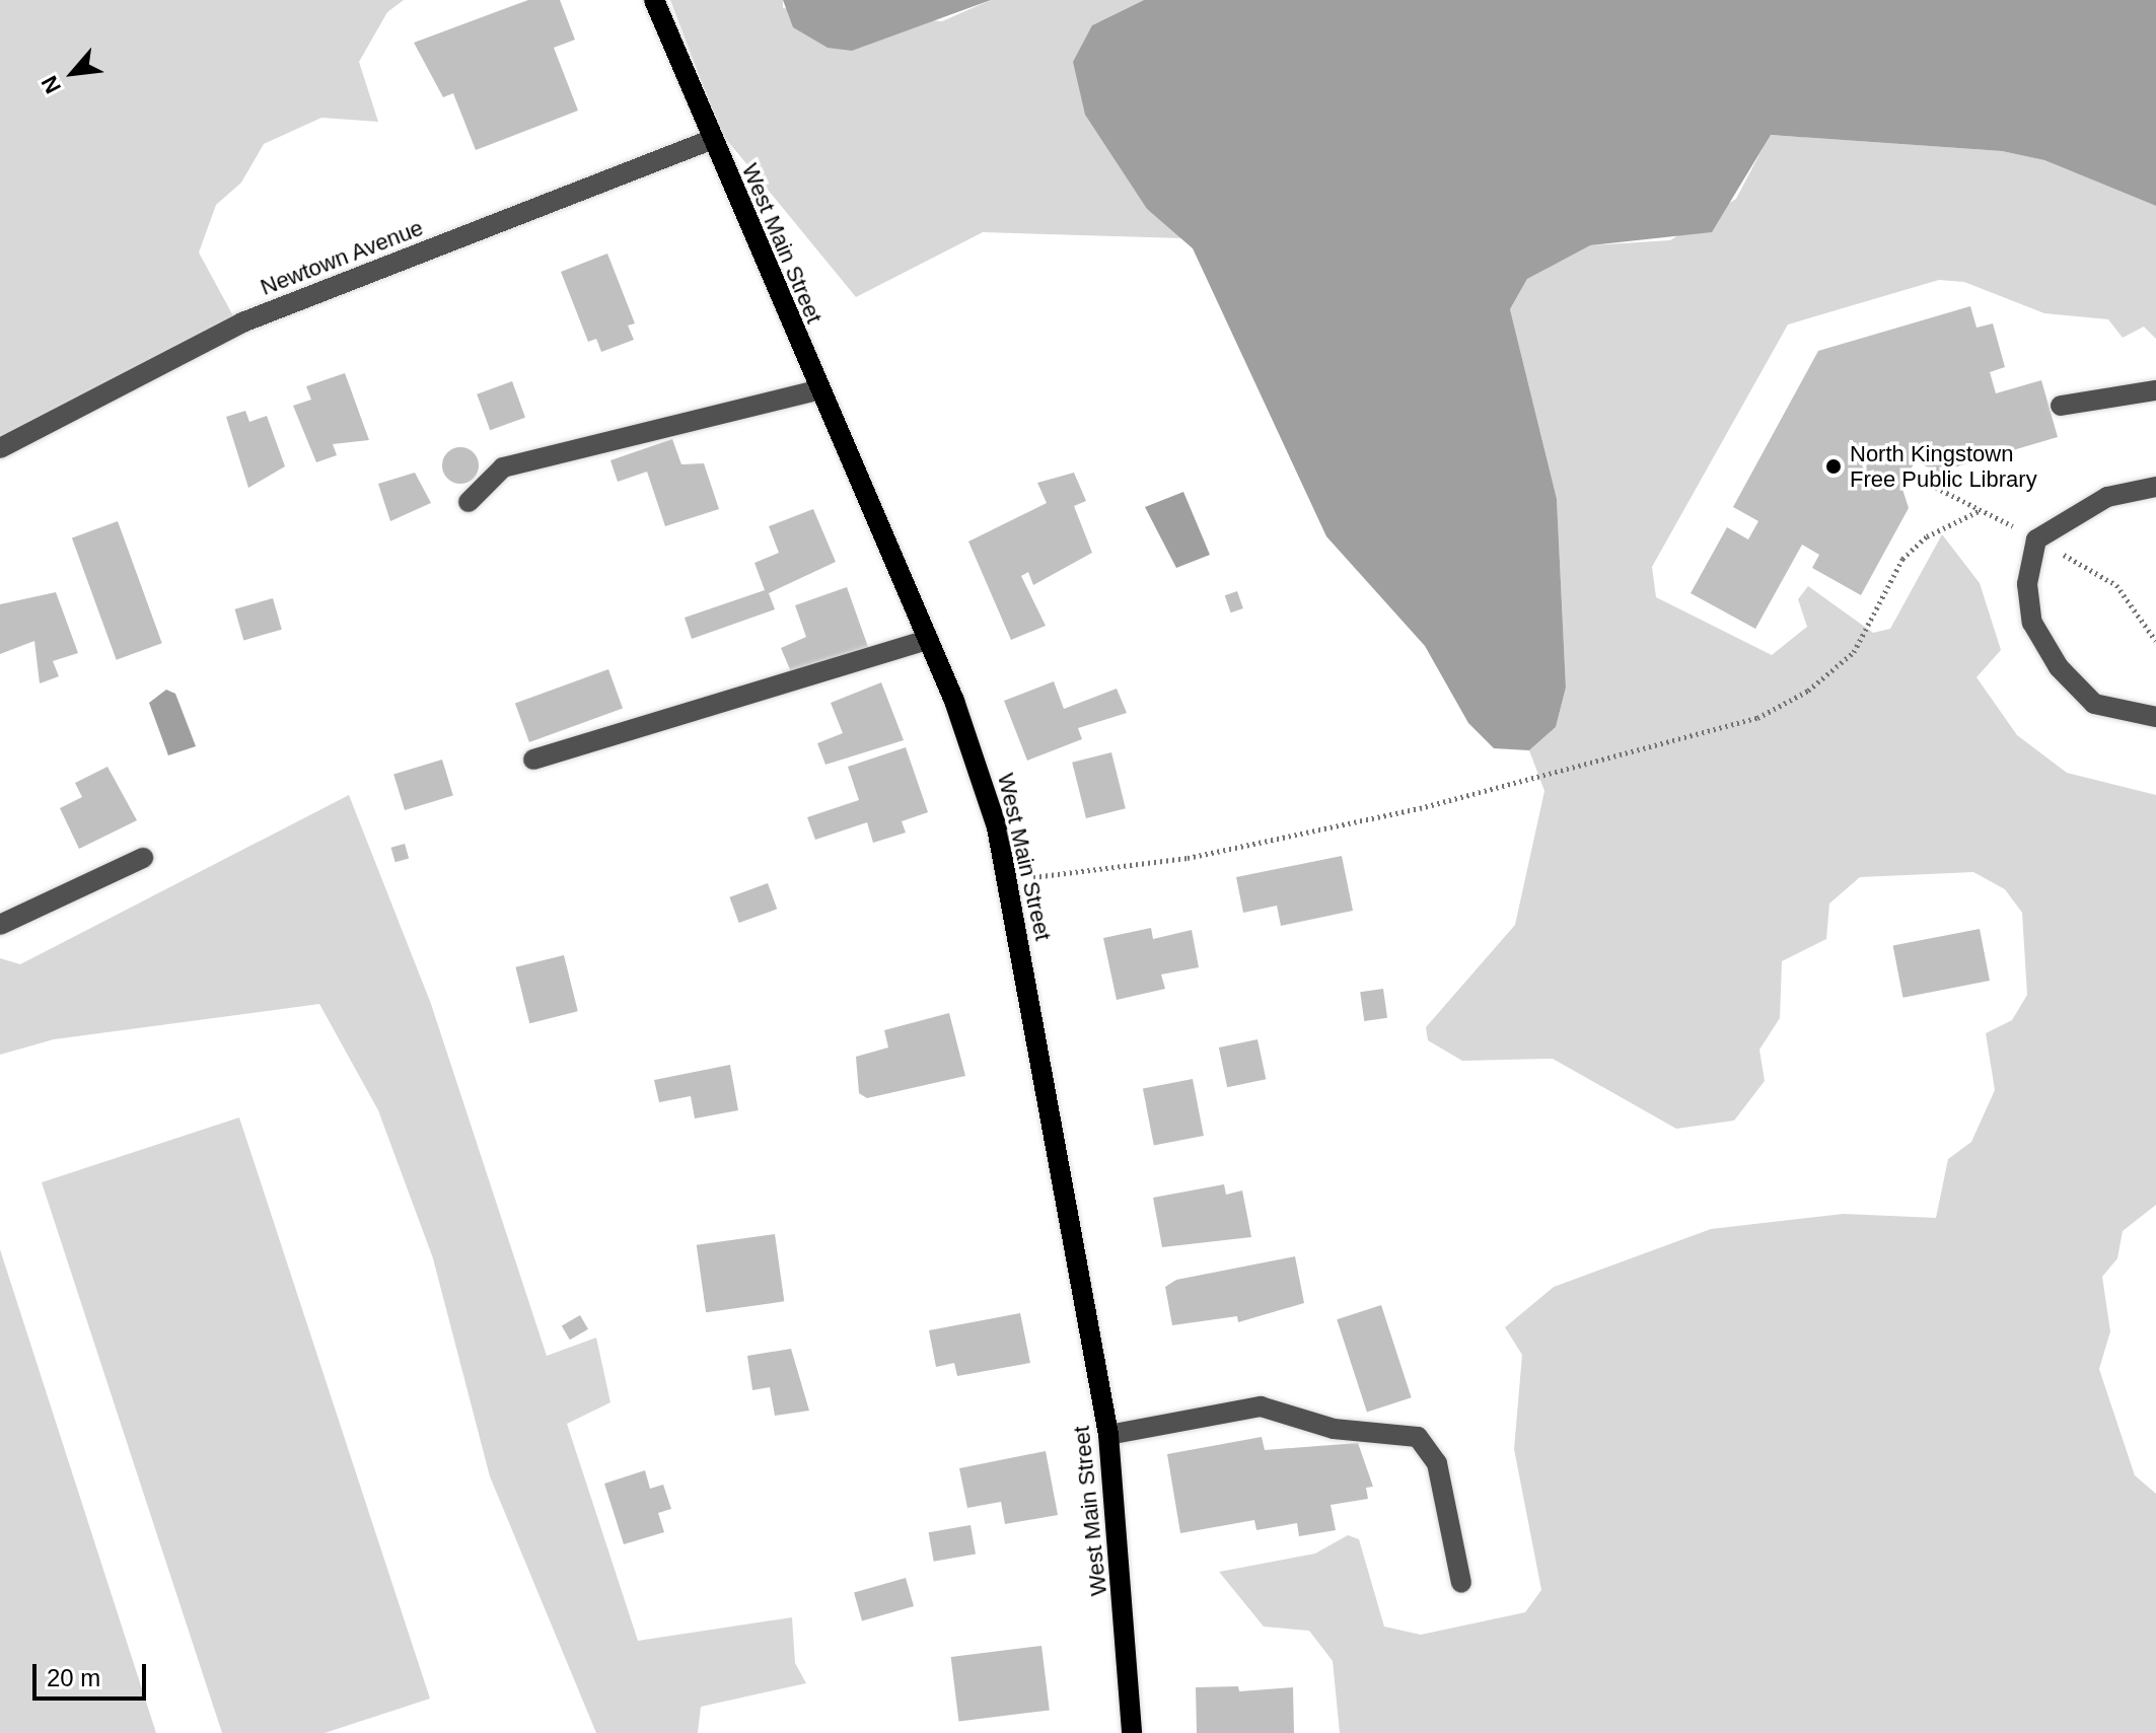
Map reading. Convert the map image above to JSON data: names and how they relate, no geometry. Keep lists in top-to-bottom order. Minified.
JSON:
{"streets":{"main road":["West Main Street"],"street":["Newtown Avenue"]},"crossings":[["West Main Street","Newtown Avenue"]],"places":["North Kingstown Free Public Library"],"scale_bar":"20 m","north":"bottom left"}
